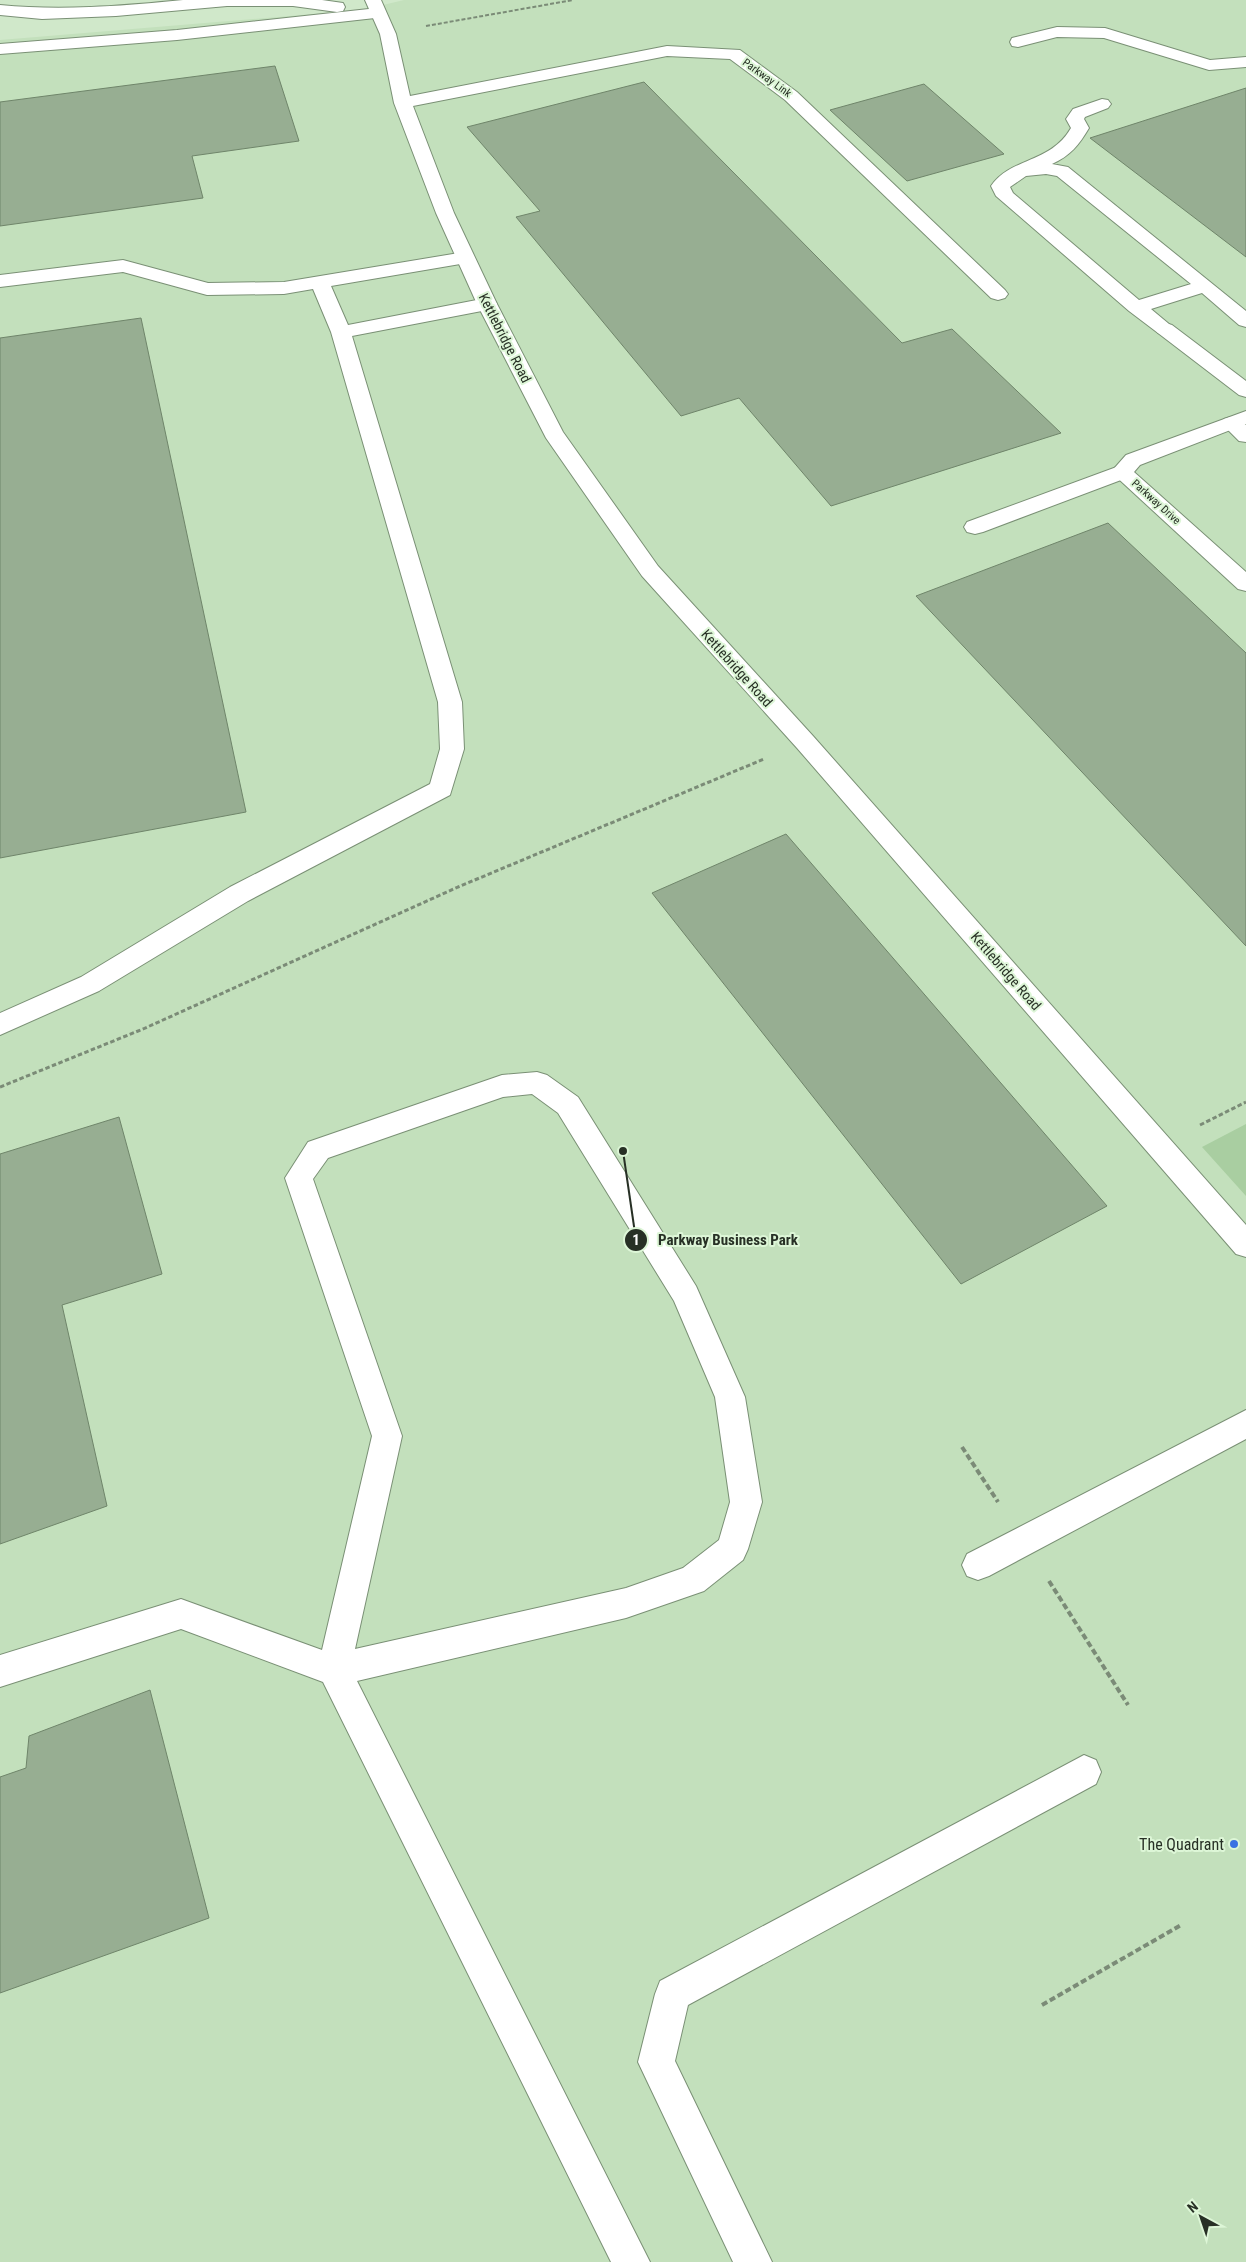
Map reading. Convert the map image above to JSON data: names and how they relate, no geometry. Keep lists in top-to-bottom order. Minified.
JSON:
{"streets":{"street":["Parkway Link","Kettlebridge Road","Parkway Drive"]},"crossings":[["Parkway Link","Kettlebridge Road"]],"places":["Parkway Business Park","The Quadrant"],"north":"top left"}
